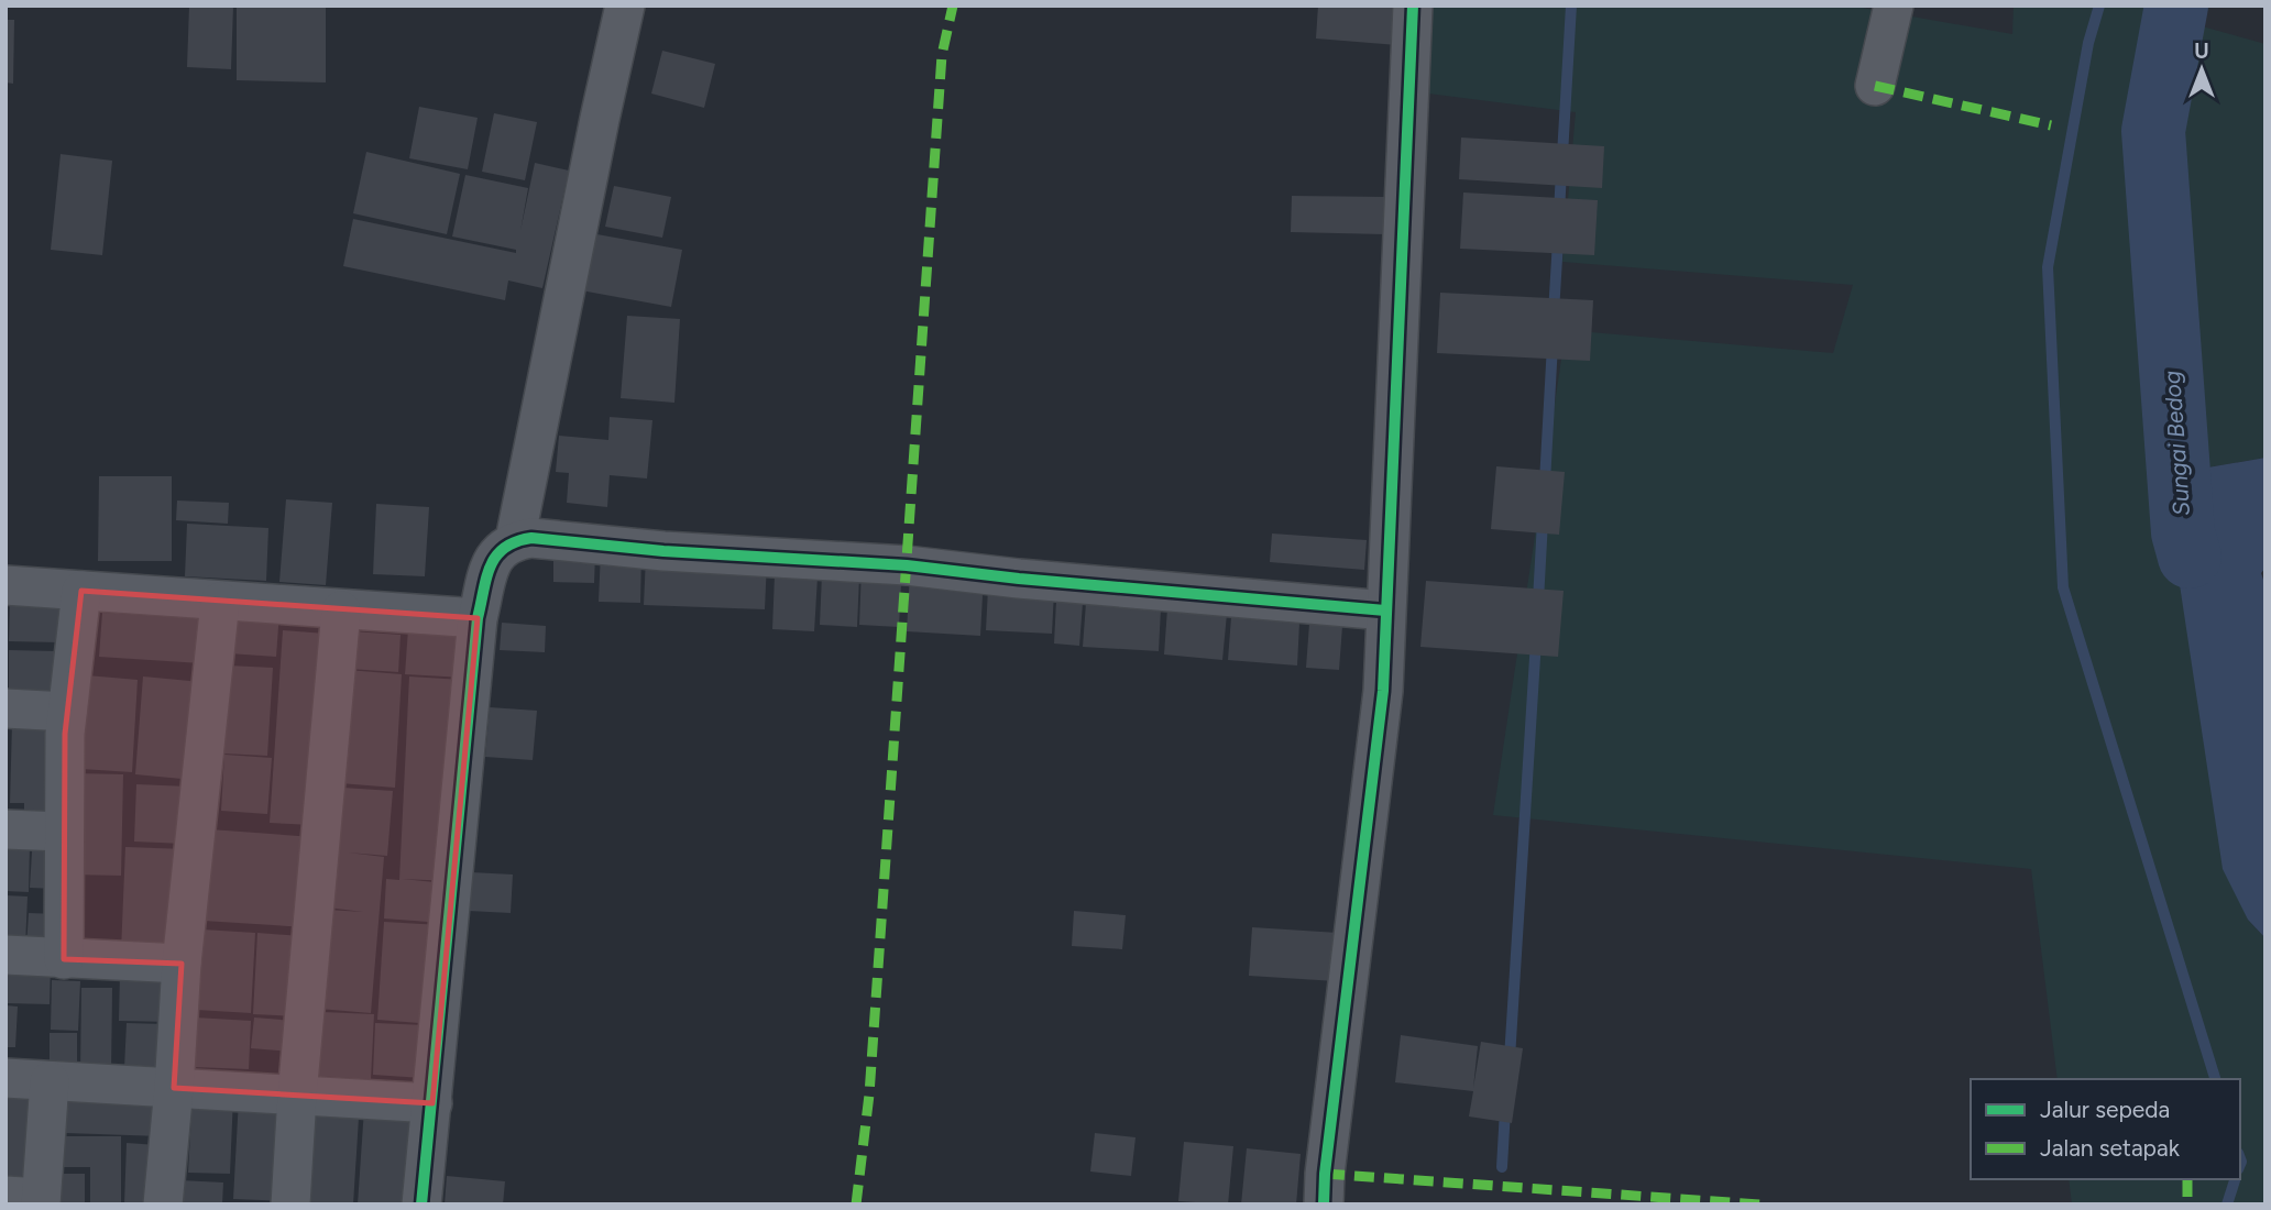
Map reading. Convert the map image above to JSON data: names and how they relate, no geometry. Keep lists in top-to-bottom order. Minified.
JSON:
{"water":["Sungai Bedog"],"legend":["Jalur sepeda","Jalan setapak"],"north":"top"}
